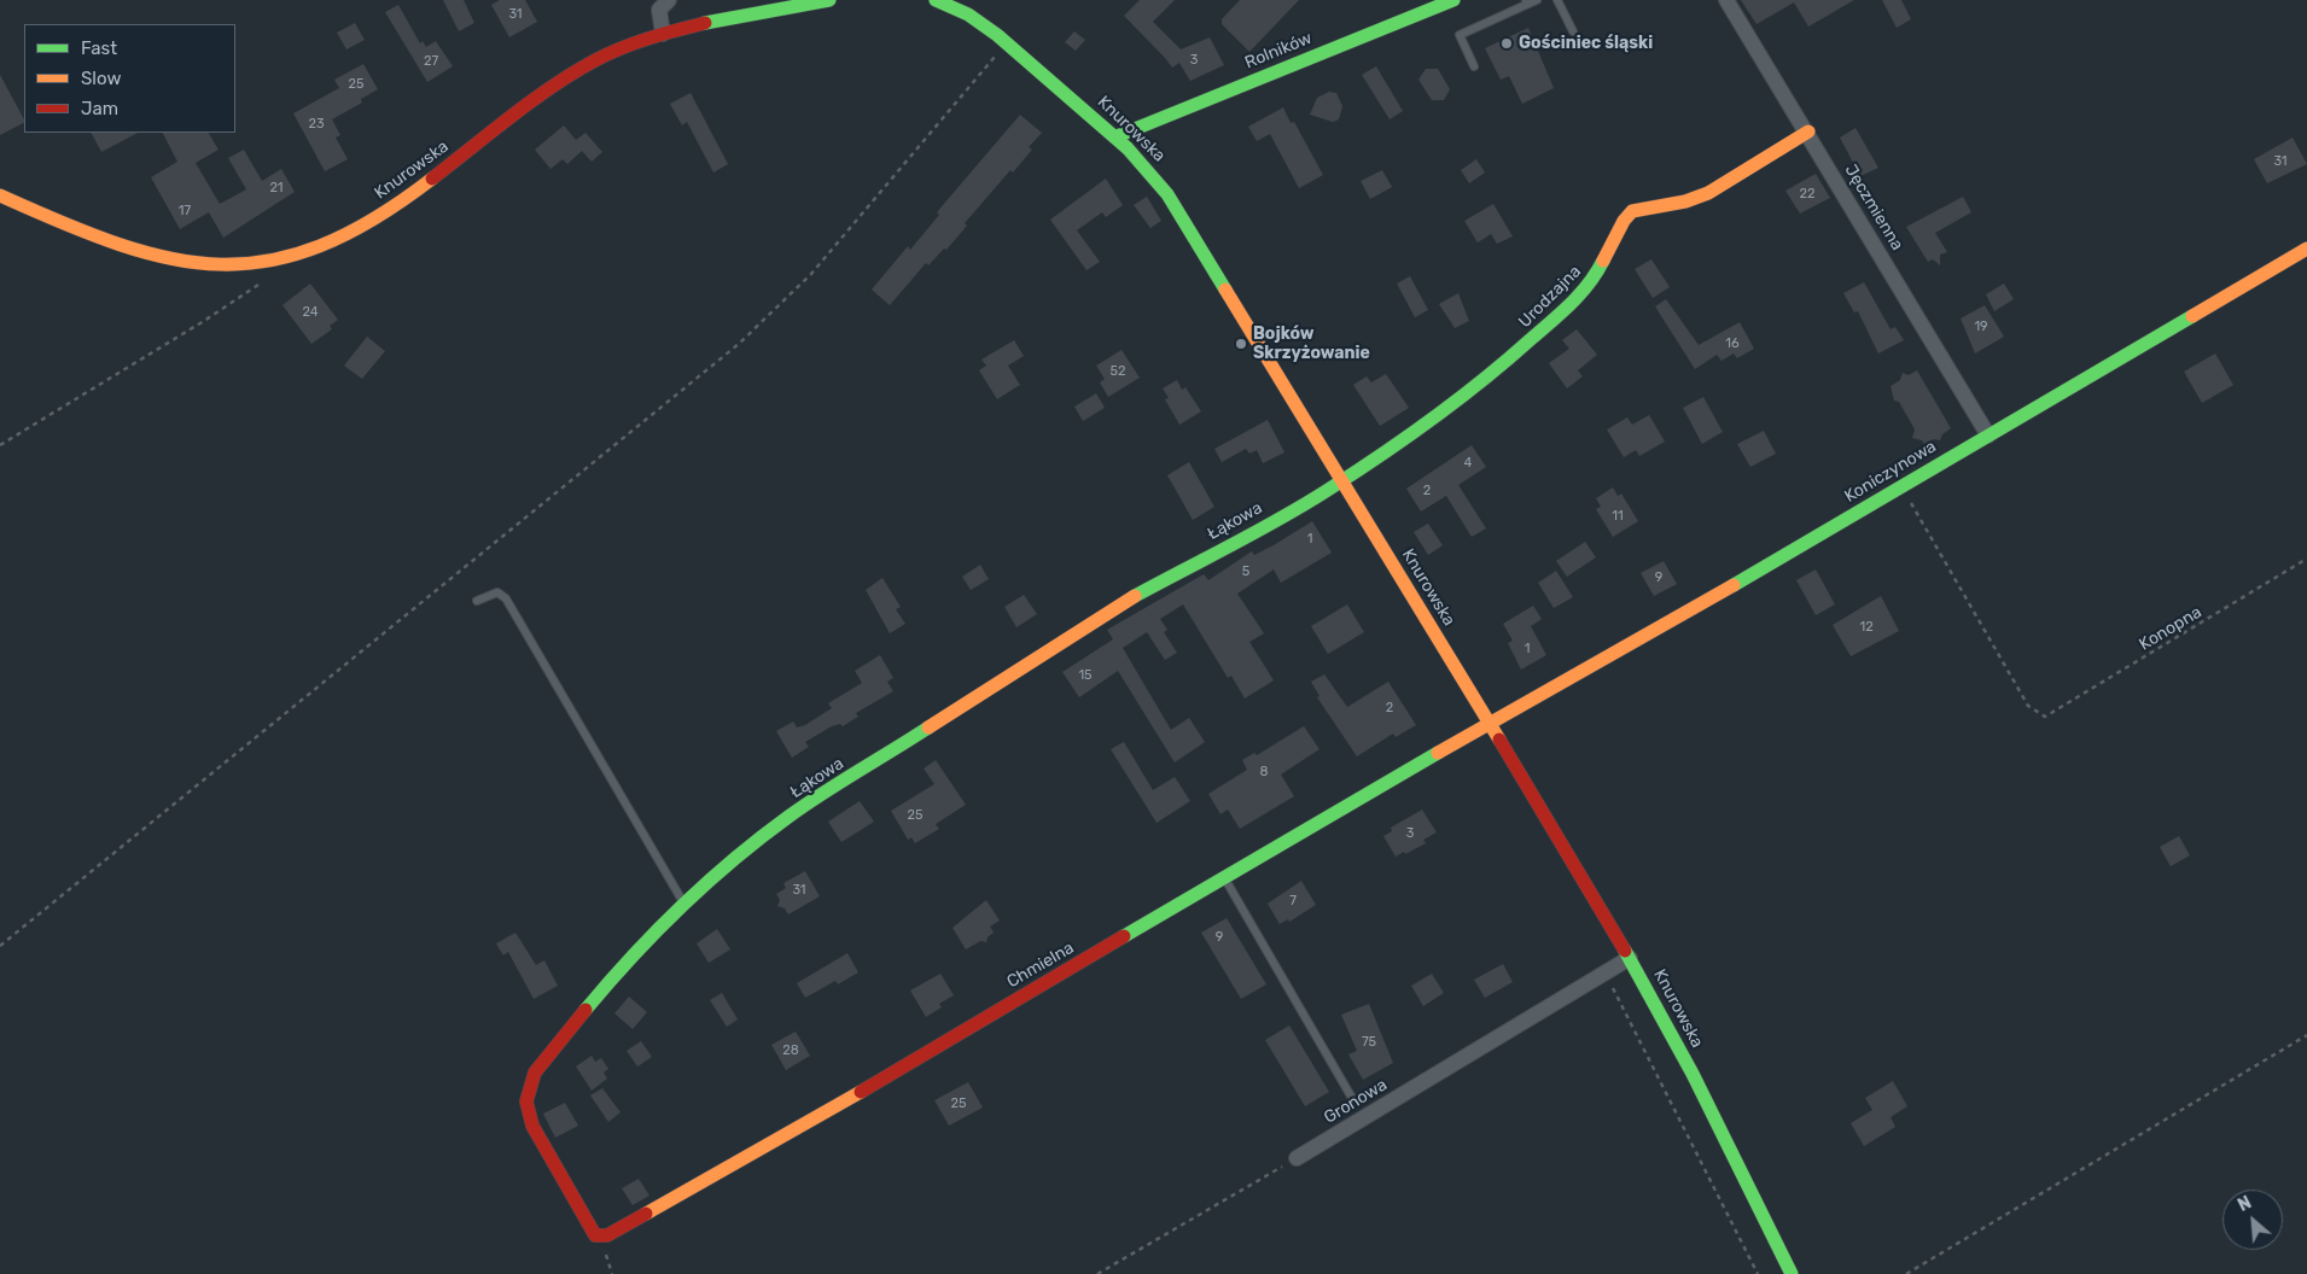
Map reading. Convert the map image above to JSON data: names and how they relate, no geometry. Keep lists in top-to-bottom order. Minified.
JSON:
{"streets":{"street":["Rolników","Knurowska","Jęczmienna","Urodzajna","Koniczynowa","Łąkowa","Chmielna","Gronowa"],"path":["Konopna"]},"crossings":[["Rolników","Knurowska"],["Knurowska","Urodzajna"],["Knurowska","Koniczynowa"],["Knurowska","Łąkowa"],["Knurowska","Chmielna"],["Knurowska","Gronowa"],["Jęczmienna","Urodzajna"],["Jęczmienna","Koniczynowa"],["Urodzajna","Łąkowa"],["Koniczynowa","Konopna"],["Koniczynowa","Chmielna"],["Łąkowa","Chmielna"]],"places":["Gościniec śląski","Bojków Skrzyżowanie"],"house_numbers":["31","3","27","25","23","31","21","22","17","24","19","16","52","4","2","11","1","5","9","12","1","15","2","8","25","3","31","7","9","75","28","25"],"legend":["Fast","Slow","Jam"],"north":"top left"}
